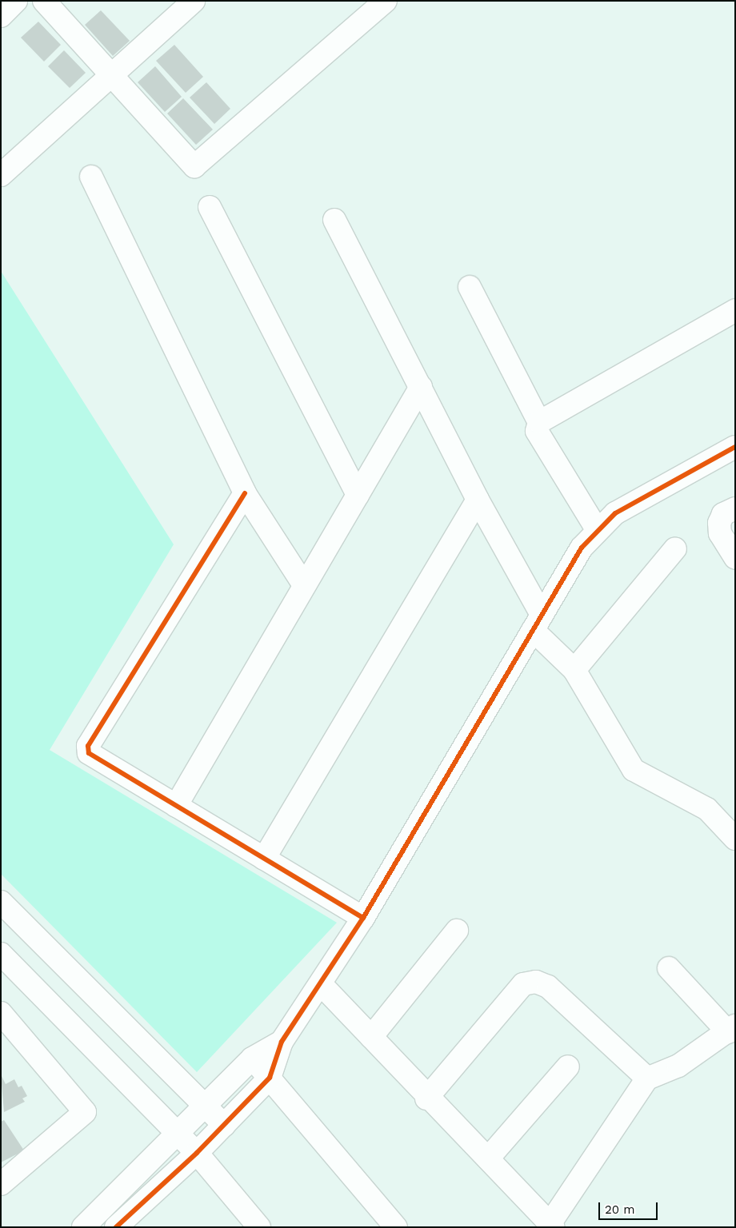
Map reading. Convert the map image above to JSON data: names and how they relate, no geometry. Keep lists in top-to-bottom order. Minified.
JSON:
{"scale_bar":"20 m"}
